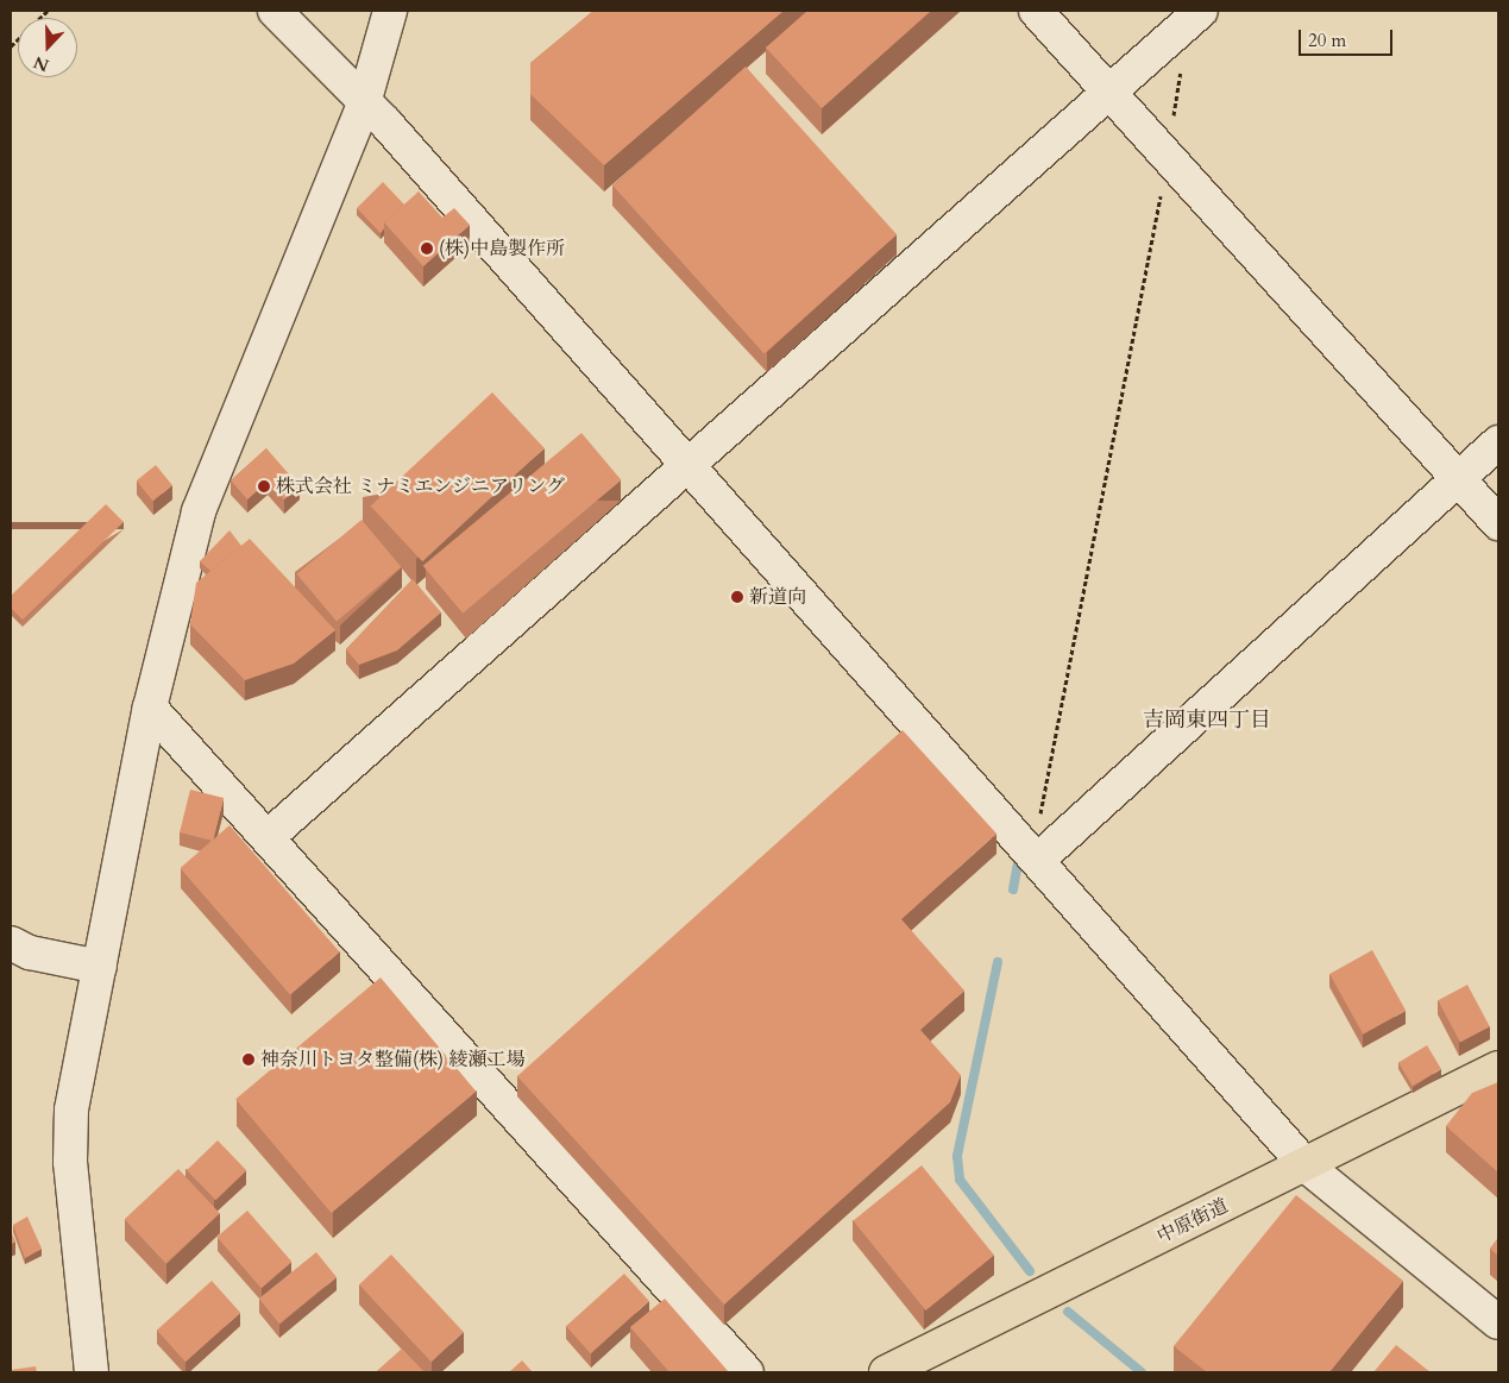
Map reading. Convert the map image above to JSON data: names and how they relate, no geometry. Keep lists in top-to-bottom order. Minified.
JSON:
{"streets":{"main road":["中原街道"]},"districts":["吉岡東四丁目"],"places":["(株)中島製作所","株式会社 ミナミエンジニアリング","新道向","神奈川トヨタ整備(株) 綾瀬工場"],"scale_bar":"20 m","north":"bottom"}
